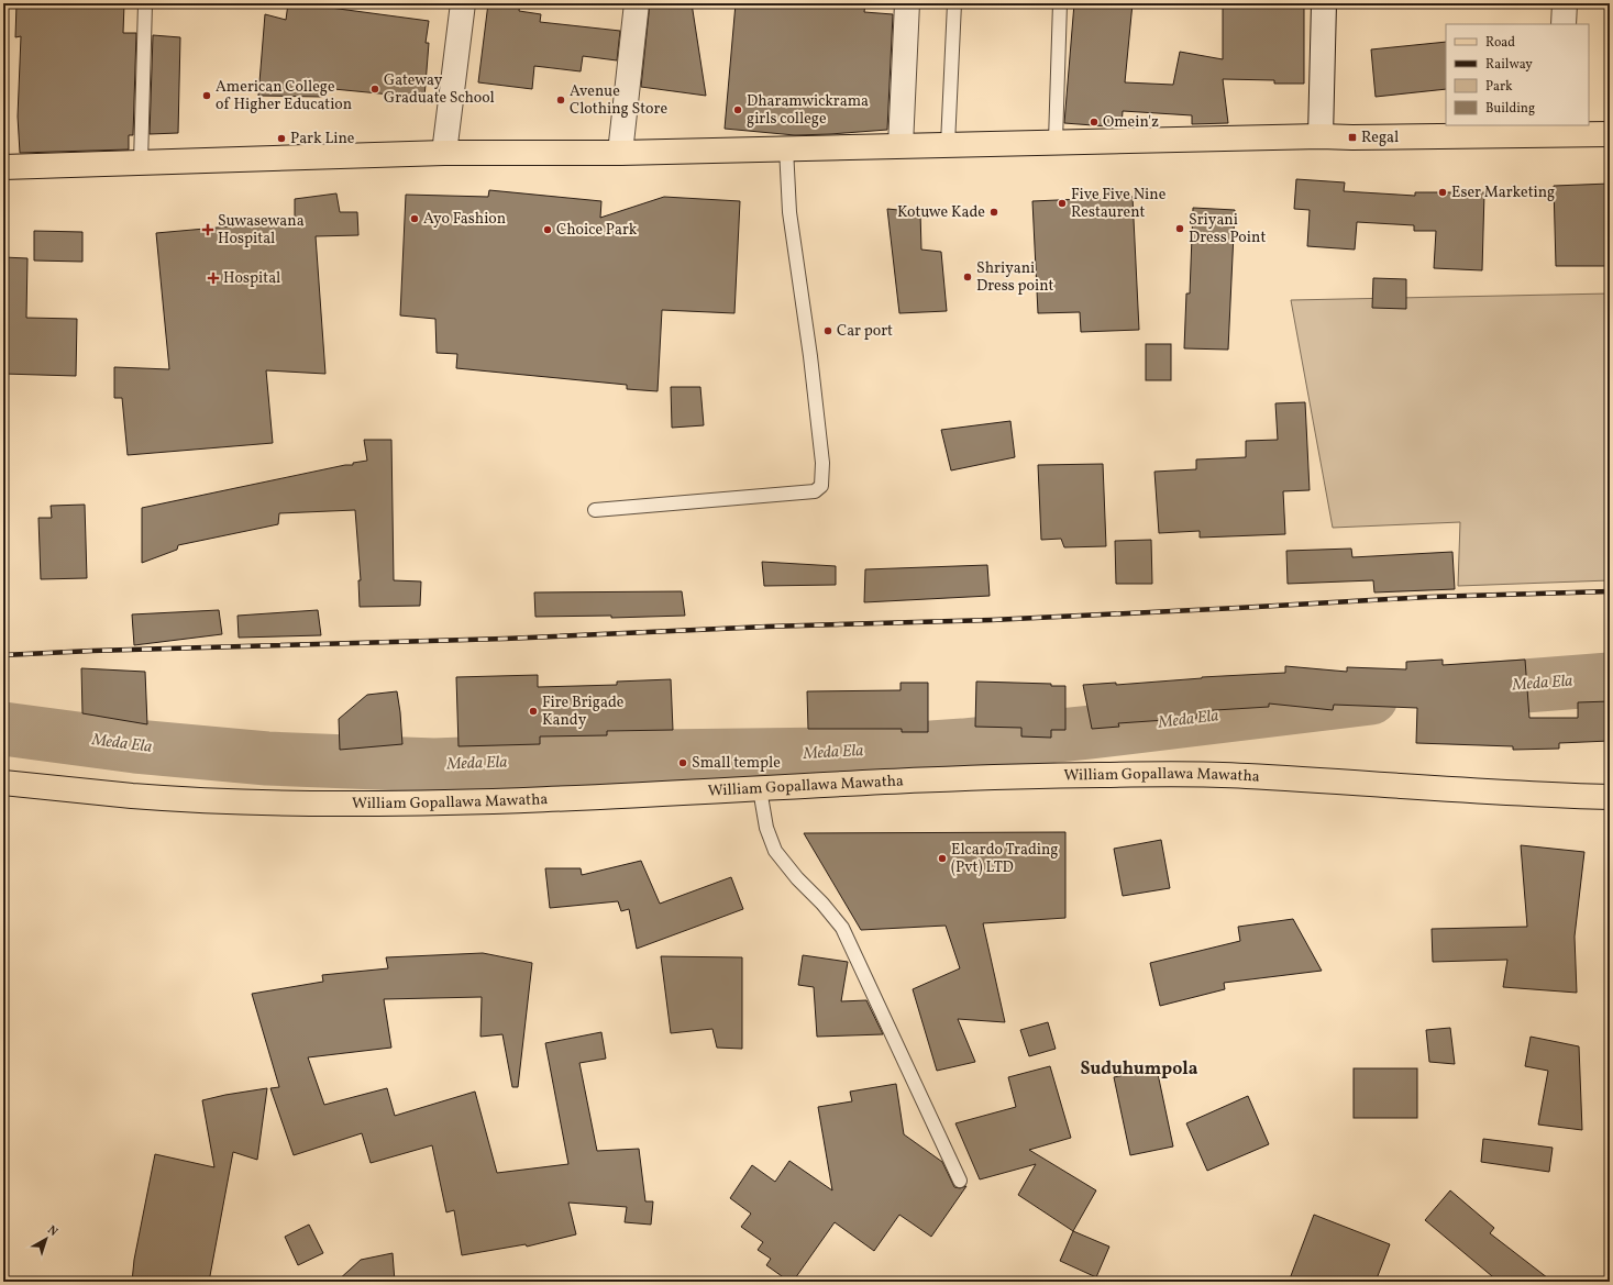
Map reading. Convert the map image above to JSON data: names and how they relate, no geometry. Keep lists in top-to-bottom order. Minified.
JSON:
{"streets":{"main road":["William Gopallawa Mawatha"]},"districts":["Suduhumpola"],"water":["Meda Ela"],"places":{"other":["Gateway Graduate School","American College of Higher Education","Avenue Clothing Store","Dharamwickrama girls college","Omein'z","Park Line","Eser Marketing","Five Five Nine Restaurent","Kotuwe Kade","Ayo Fashion","Sriyani Dress Point","Choice Park","Shriyani Dress point","Car port","Fire Brigade Kandy","Small temple","Elcardo Trading (Pvt) LTD"],"transit":["Regal"],"health":["Suwasewana Hospital","Hospital"]},"legend":["Road","Railway","Park","Building"],"north":"top right"}
